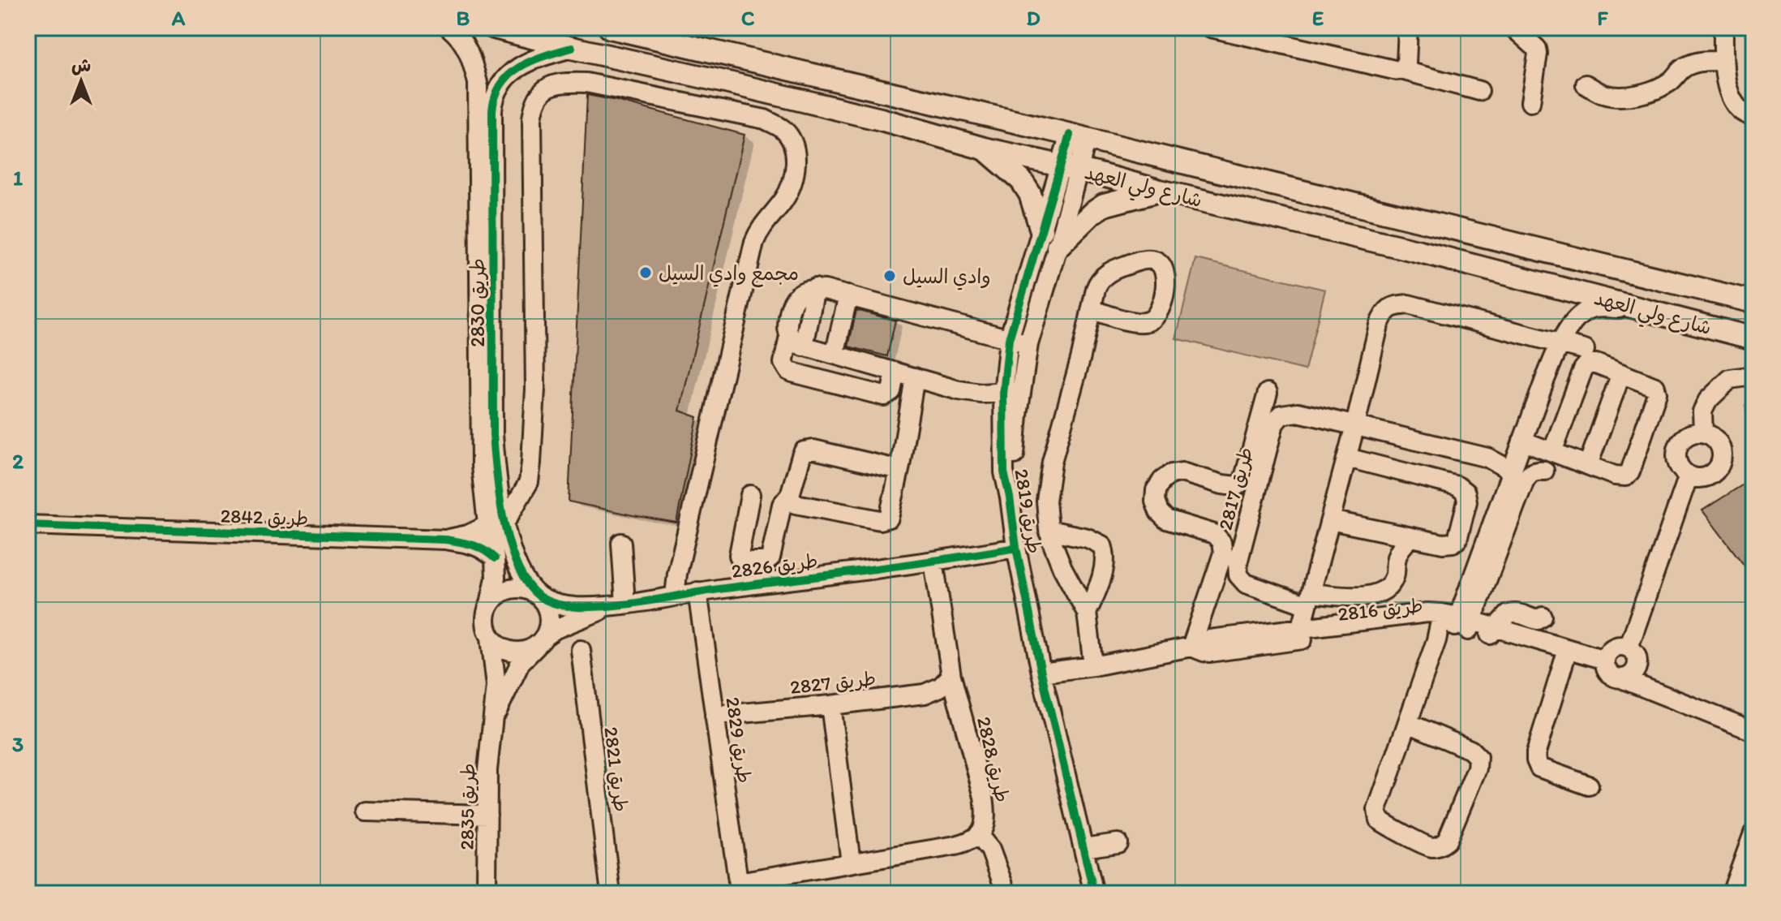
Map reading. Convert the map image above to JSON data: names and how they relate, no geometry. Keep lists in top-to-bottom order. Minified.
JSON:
{"streets":{"main road":["شارع ولي العهد"],"street":["طريق 2830","طريق 2817","طريق 2819","طريق 2842","طريق 2826","طريق 2816","طريق 2827","طريق 2829","طريق 2828","طريق 2821","طريق 2835"]},"crossings":[["شارع ولي العهد","طريق 2830"],["شارع ولي العهد","طريق 2819"],["طريق 2830","طريق 2842"],["طريق 2830","طريق 2826"],["طريق 2830","طريق 2835"],["طريق 2819","طريق 2826"],["طريق 2819","طريق 2816"],["طريق 2826","طريق 2829"],["طريق 2826","طريق 2828"],["طريق 2826","طريق 2835"],["طريق 2827","طريق 2829"],["طريق 2827","طريق 2828"]],"places":["مجمع وادي السيل","وادي السيل"],"north":"top","grid":{"columns":["A","B","C","D","E","F"],"rows":["1","2","3"]}}
